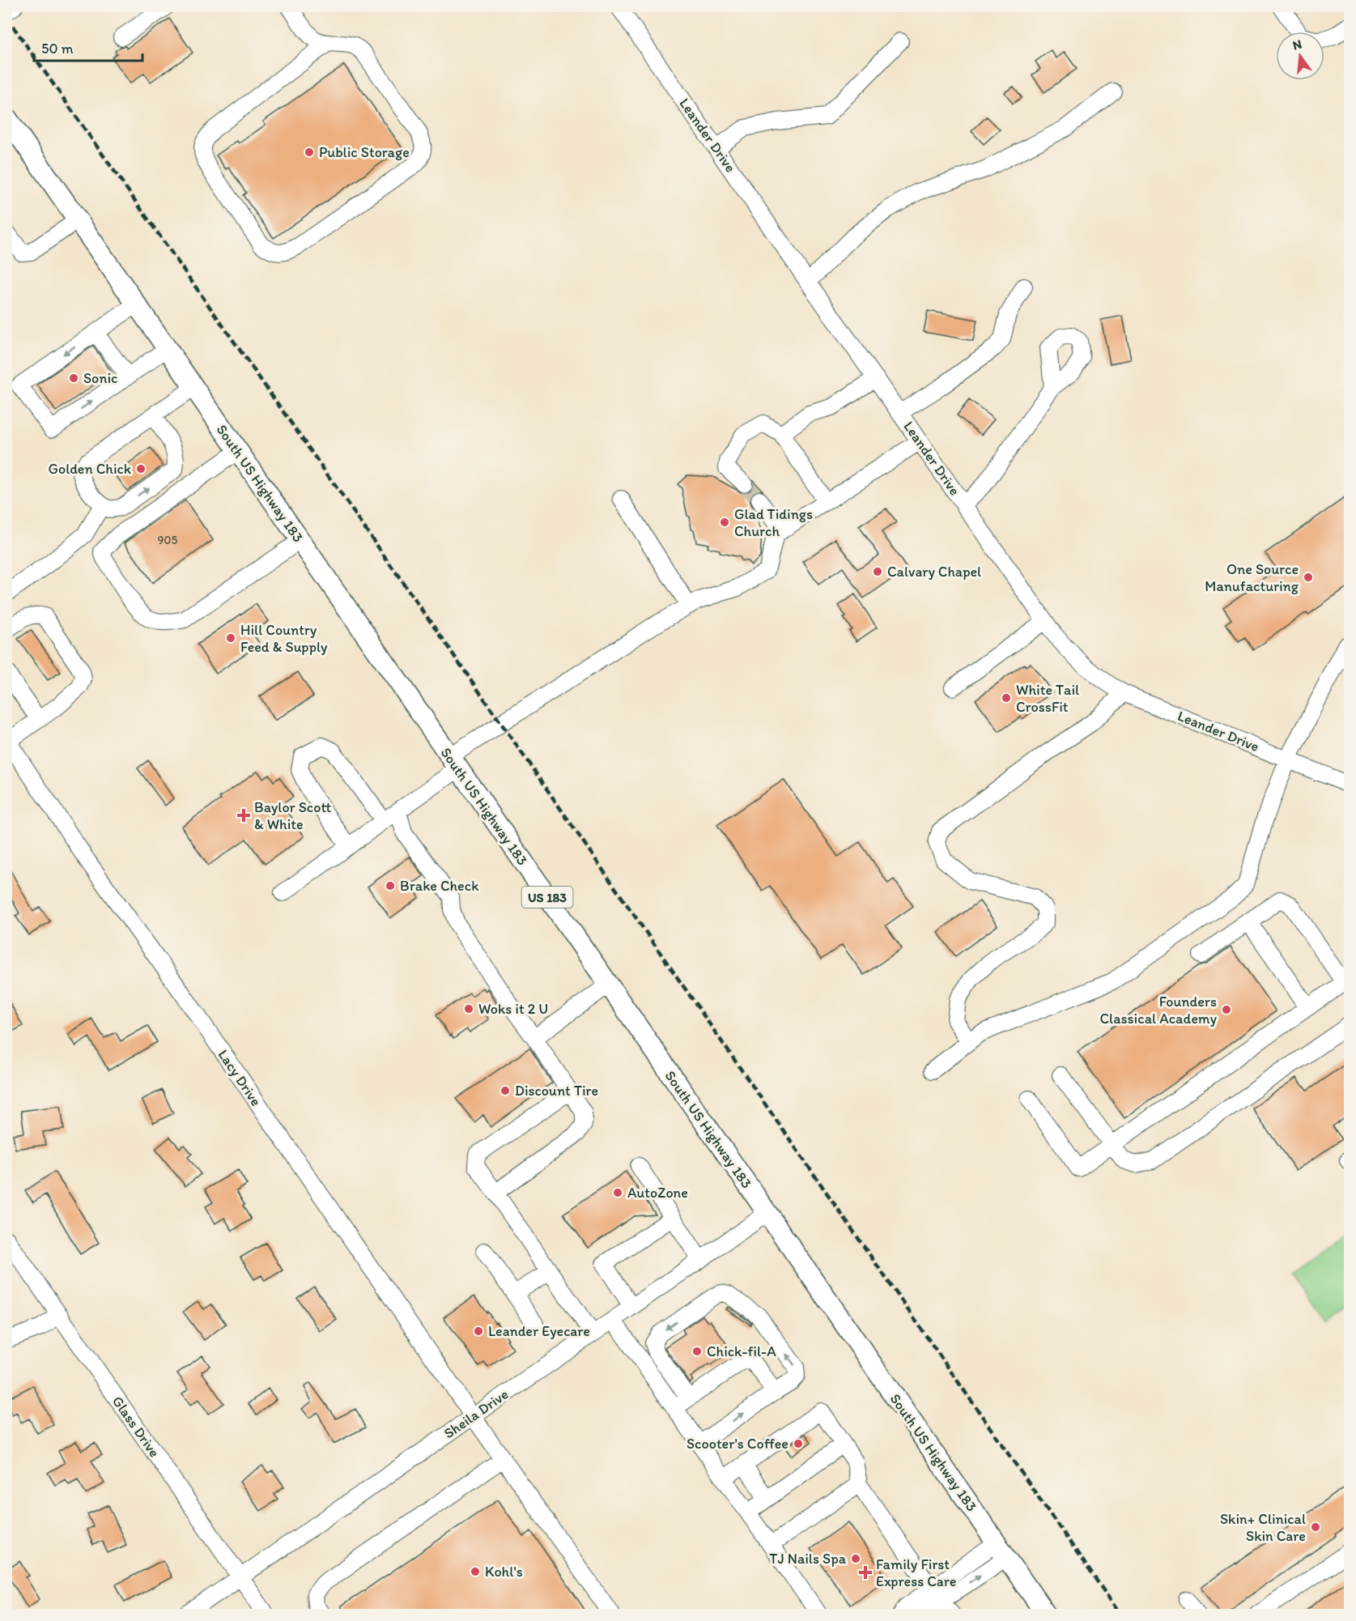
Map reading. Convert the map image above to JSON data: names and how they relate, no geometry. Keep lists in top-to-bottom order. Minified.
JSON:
{"streets":{"main road":["South US Highway 183","US 183"],"street":["Leander Drive","Lacy Drive","Sheila Drive","Glass Drive"]},"crossings":[["South US Highway 183","Sheila Drive"],["Lacy Drive","Sheila Drive"],["Sheila Drive","Glass Drive"]],"places":{"other":["Public Storage","Sonic","Golden Chick","Glad Tidings Church","Calvary Chapel","One Source Manufacturing","Hill Country Feed & Supply","White Tail CrossFit","Brake Check","Woks it 2 U","Founders Classical Academy","Discount Tire","AutoZone","Leander Eyecare","Chick-fil-A","Scooter's Coffee","Skin+ Clinical Skin Care","TJ Nails Spa","Kohl's"],"health":["Baylor Scott & White","Family First Express Care"]},"house_numbers":["905"],"scale_bar":"50 m","north":"top"}
